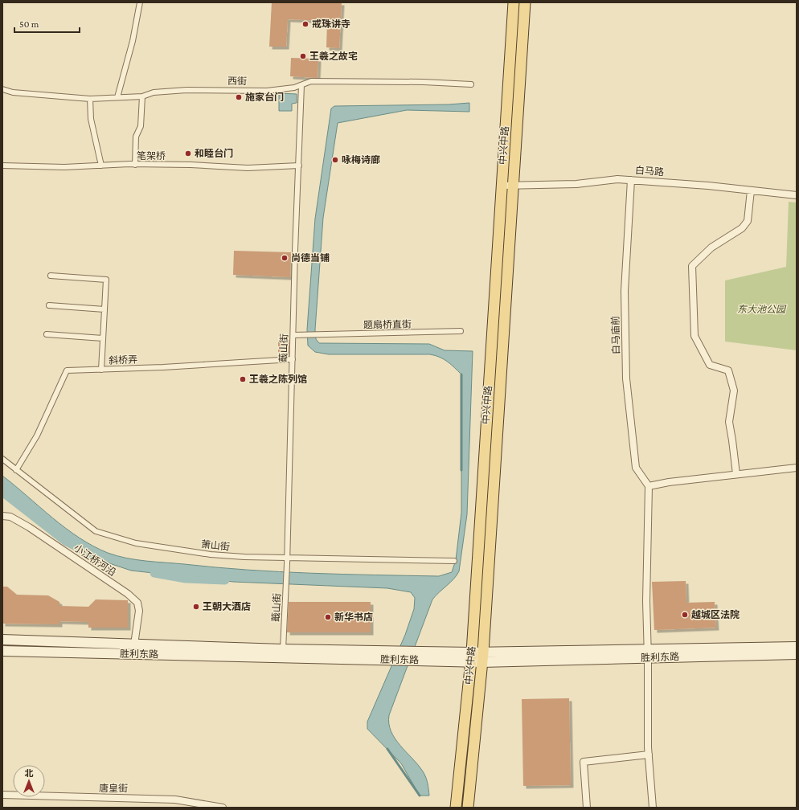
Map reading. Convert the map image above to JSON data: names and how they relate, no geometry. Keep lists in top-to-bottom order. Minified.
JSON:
{"streets":{"main road":["中兴中路","胜利东路"],"street":["西街","笔架桥","白马路","题扇桥直街","白马庙前","蕺山街","斜桥弄","萧山街","小江桥河沿","唐皇街"]},"crossings":[["西街","蕺山街"],["中兴中路","白马路"],["中兴中路","胜利东路"],["笔架桥","蕺山街"],["白马路","白马庙前"],["题扇桥直街","蕺山街"],["蕺山街","斜桥弄"],["蕺山街","萧山街"],["蕺山街","胜利东路"],["斜桥弄","萧山街"],["小江桥河沿","胜利东路"]],"parks":["东大池公园"],"places":["戒珠讲寺","王羲之故宅","施家台门","和睦台门","咏梅诗廊","尚德当铺","王羲之陈列馆","王朝大酒店","越城区法院","新华书店"],"scale_bar":"50 m","north":"top"}
